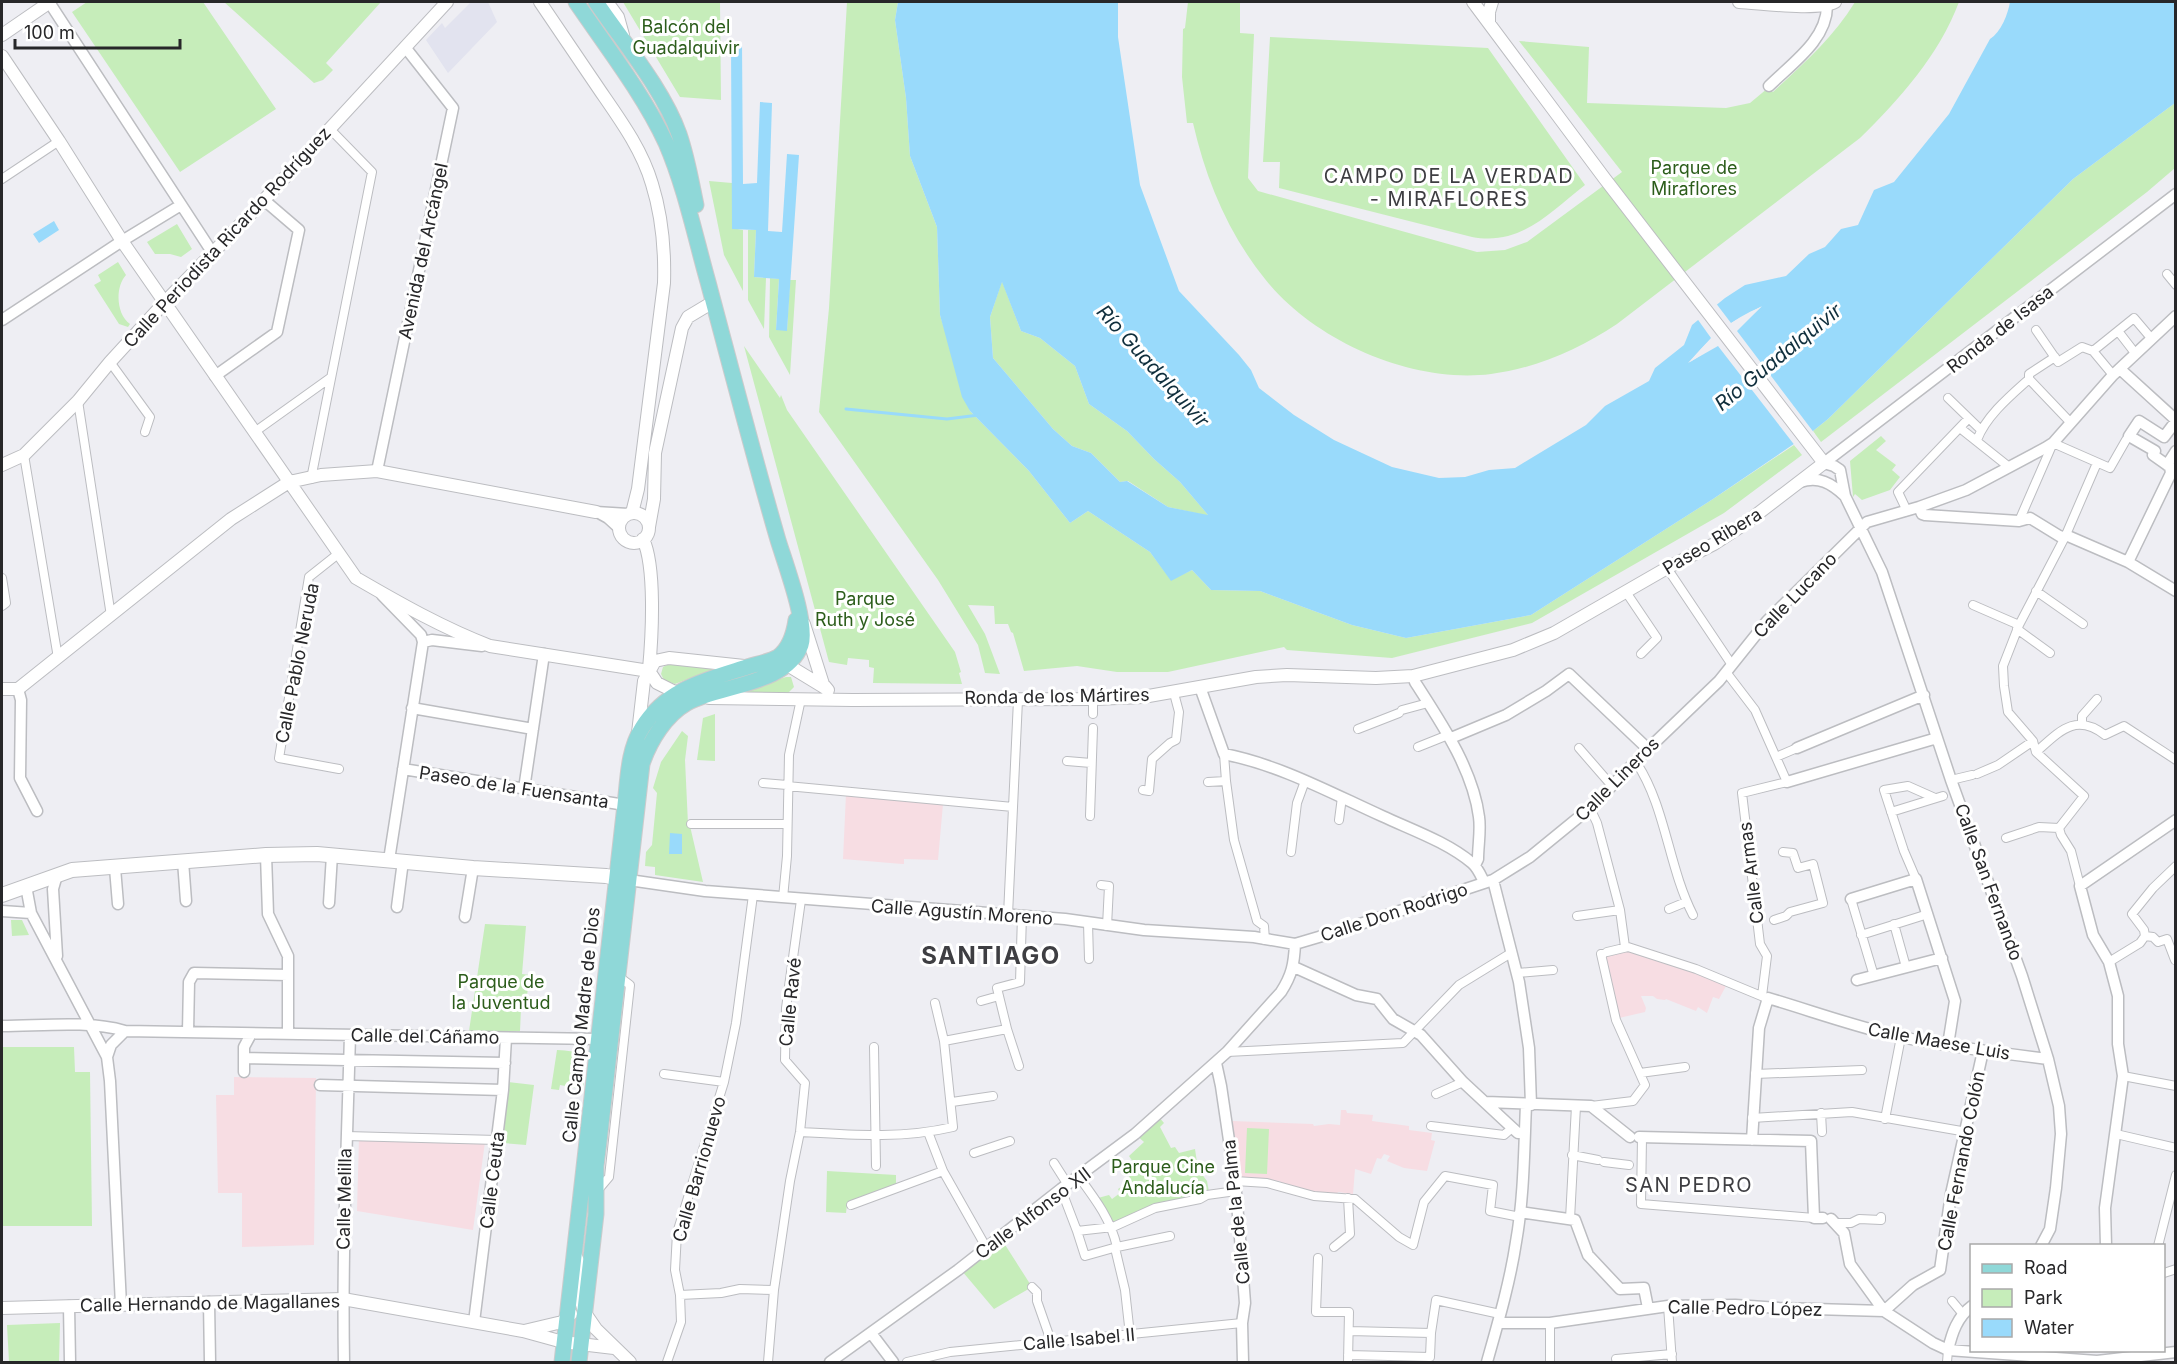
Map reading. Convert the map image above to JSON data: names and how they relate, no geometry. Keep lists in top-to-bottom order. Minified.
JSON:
{"streets":{"main road":["Calle Campo Madre de Dios"],"street":["Calle Periodista Ricardo Rodríguez","Avenida del Arcángel","Ronda de Isasa","Paseo Ribera","Calle Lucano","Calle Pablo Neruda","Ronda de los Mártires","Calle Lineros","Paseo de la Fuensanta","Calle Armas","Calle San Fernando","Calle Agustín Moreno","Calle Don Rodrigo","Calle Ravé","Calle del Cáñamo","Calle Maese Luis","Calle Fernando Colón","Calle Barrionuevo","Calle Ceuta","Calle Melilla","Calle de la Palma","Calle Alfonso XII","Calle Hernando de Magallanes","Calle Pedro López","Calle Isabel II"]},"crossings":[["Calle Periodista Ricardo Rodríguez","Avenida del Arcángel"],["Ronda de Isasa","Paseo Ribera"],["Ronda de Isasa","Calle San Fernando"],["Paseo Ribera","Ronda de los Mártires"],["Paseo Ribera","Calle San Fernando"],["Calle Lucano","Calle Lineros"],["Calle Lucano","Calle San Fernando"],["Ronda de los Mártires","Calle Campo Madre de Dios"],["Calle Lineros","Calle Don Rodrigo"],["Paseo de la Fuensanta","Calle Campo Madre de Dios"],["Calle Armas","Calle Maese Luis"],["Calle San Fernando","Calle Maese Luis"],["Calle Agustín Moreno","Calle Don Rodrigo"],["Calle Agustín Moreno","Calle Ravé"],["Calle Agustín Moreno","Calle Campo Madre de Dios"],["Calle Agustín Moreno","Calle Barrionuevo"],["Calle Campo Madre de Dios","Calle del Cáñamo"],["Calle Campo Madre de Dios","Calle Hernando de Magallanes"],["Calle del Cáñamo","Calle Ceuta"],["Calle del Cáñamo","Calle Melilla"],["Calle Maese Luis","Calle Fernando Colón"],["Calle Fernando Colón","Calle Pedro López"],["Calle Ceuta","Calle Hernando de Magallanes"],["Calle Melilla","Calle Hernando de Magallanes"],["Calle de la Palma","Calle Alfonso XII"],["Calle de la Palma","Calle Isabel II"]],"districts":["CAMPO DE LA VERDAD - MIRAFLORES","SANTIAGO","SAN PEDRO"],"water":["Río Guadalquivir"],"parks":["Balcón del Guadalquivir","Parque de Miraflores","Parque Ruth y José","Parque de la Juventud","Parque Cine Andalucía"],"legend":["Road","Park","Water"],"scale_bar":"100 m"}
